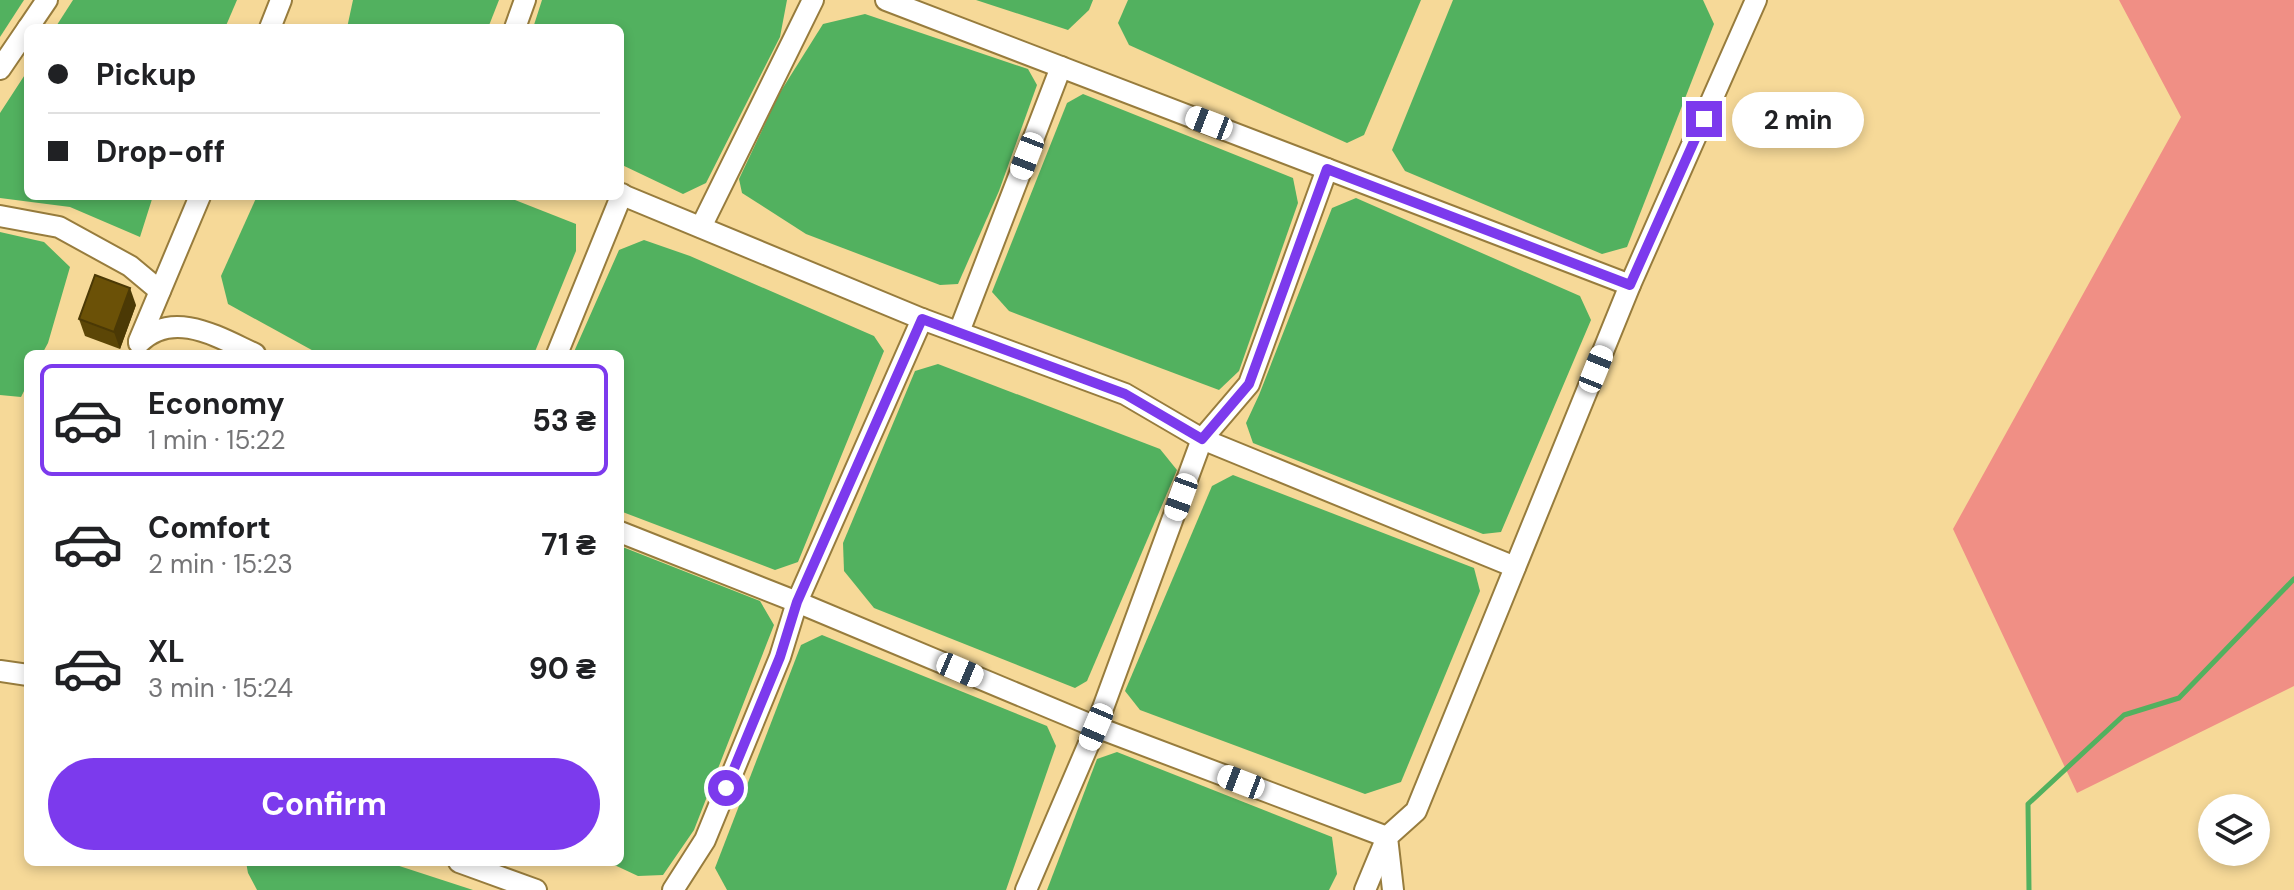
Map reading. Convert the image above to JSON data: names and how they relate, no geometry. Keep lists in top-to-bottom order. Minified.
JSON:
{"page":{"banner":["Pickup","Drop-off"],"bubble":"2 min","list":[{"name":"Economy","note":"1 min · 15:22","value":"53 ₴"},{"name":"Comfort","note":"2 min · 15:23","value":"71 ₴"},{"name":"XL","note":"3 min · 15:24","value":"90 ₴"}],"buttons":"Confirm"}}
